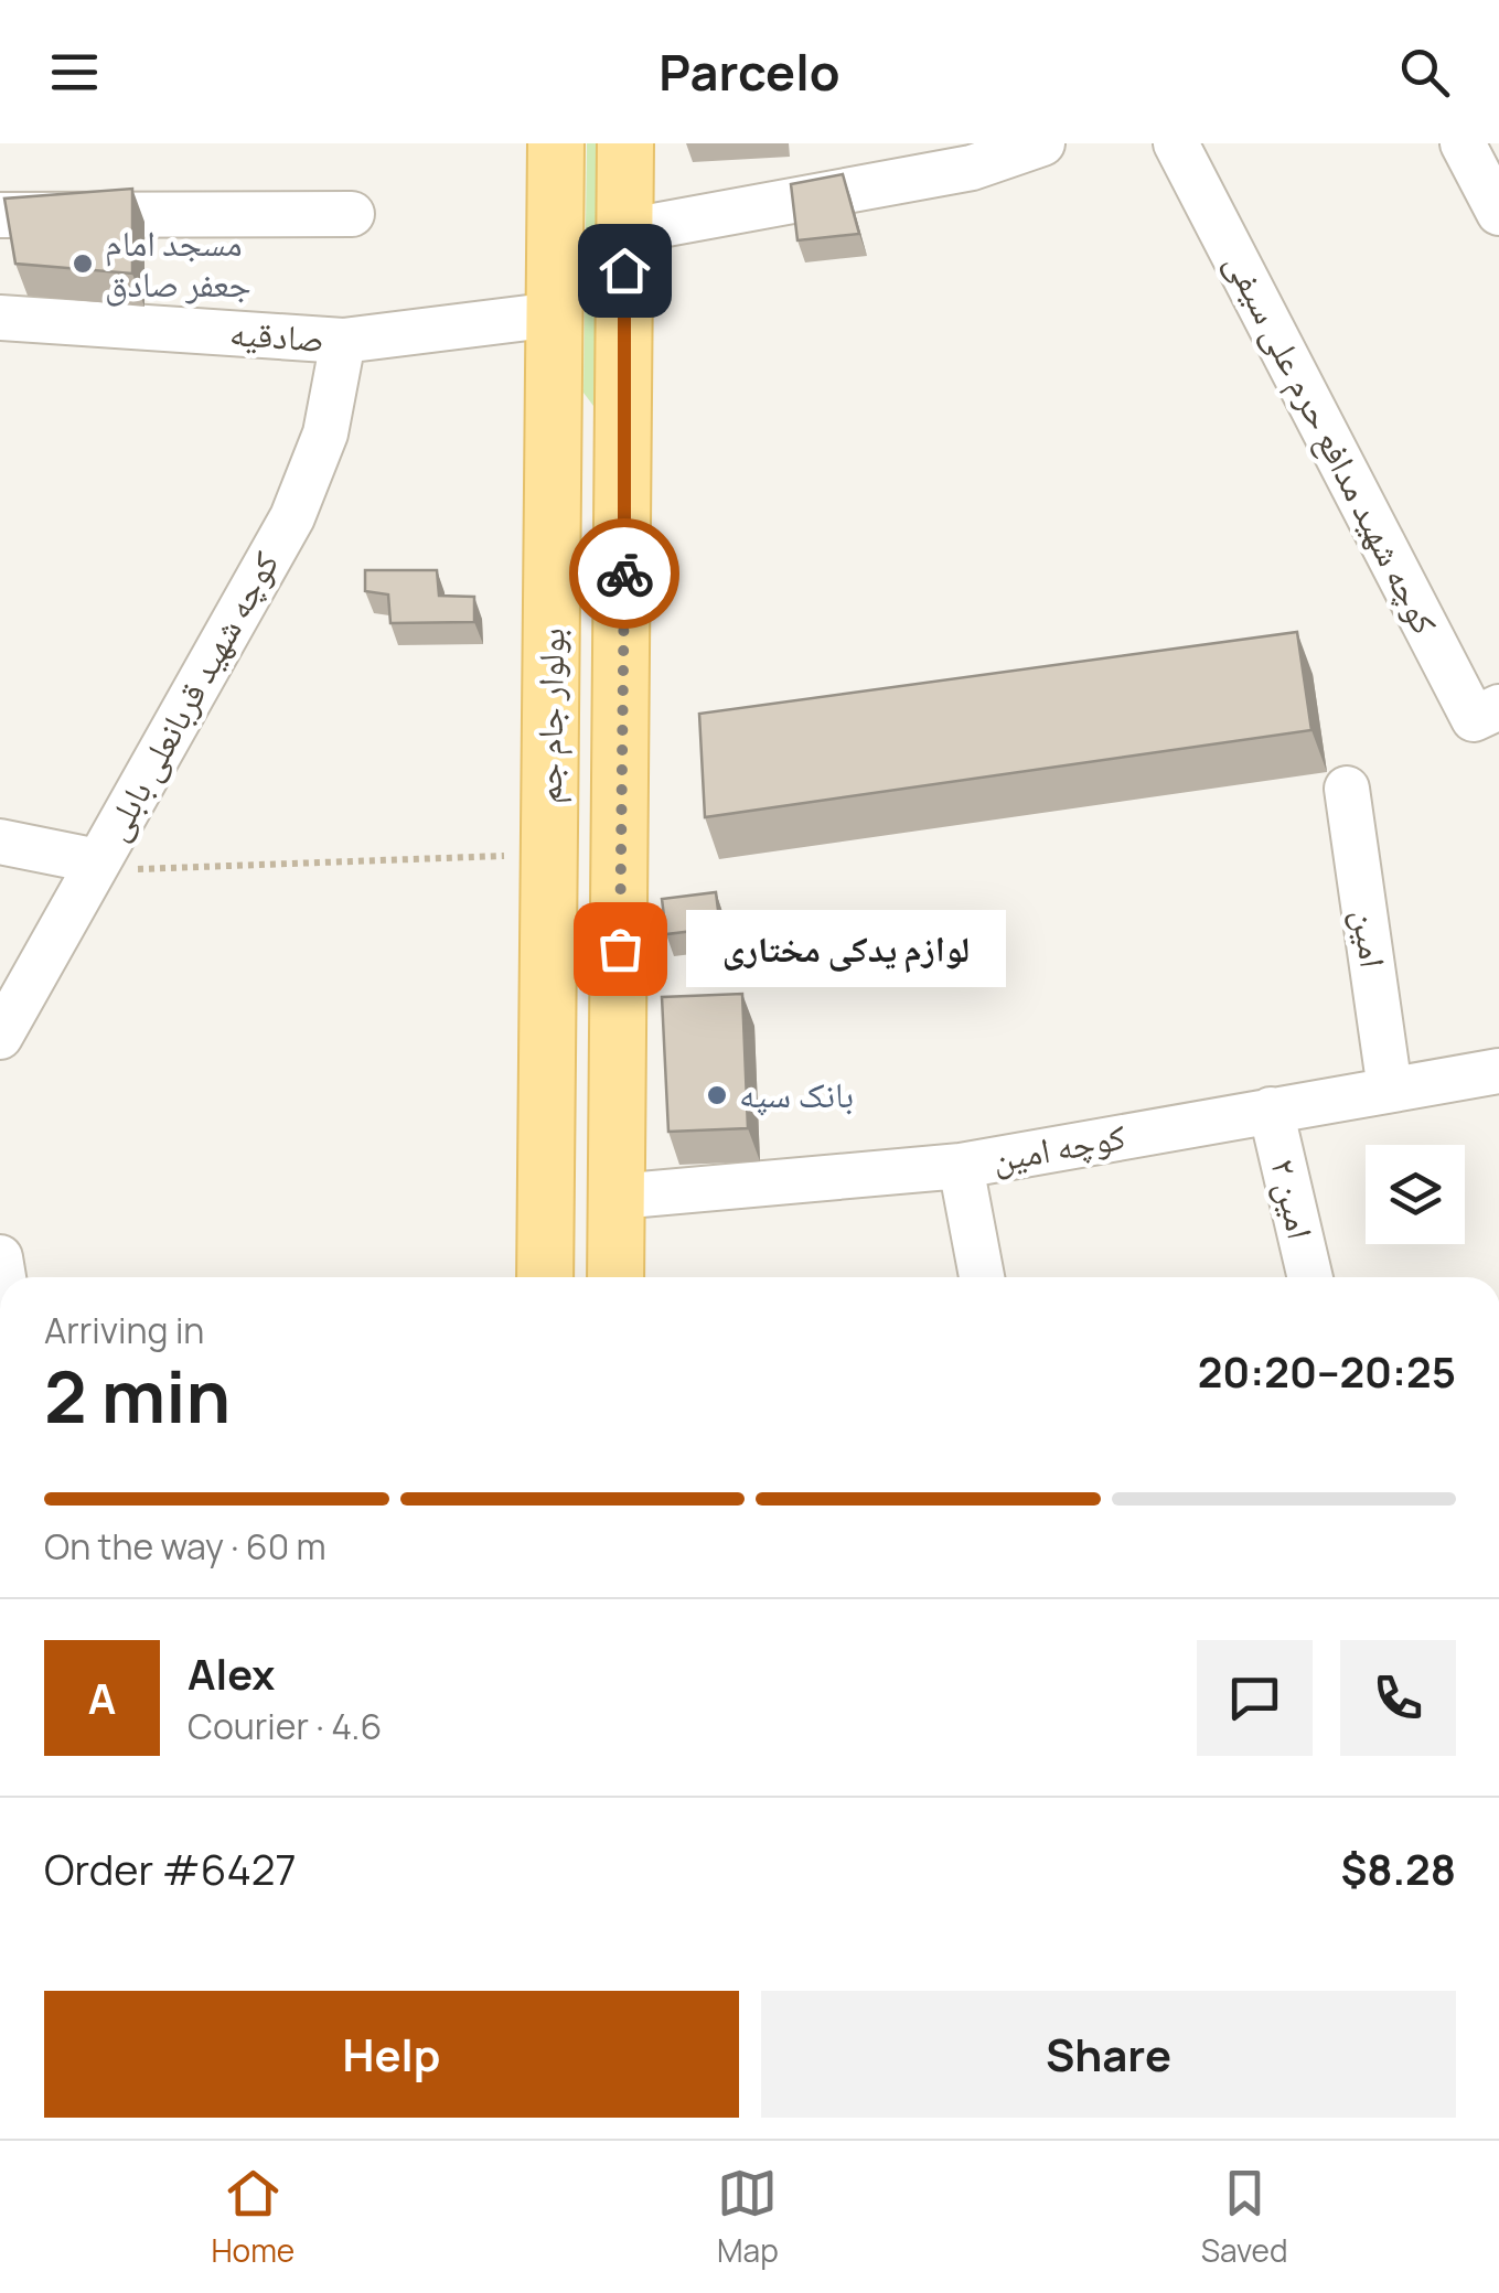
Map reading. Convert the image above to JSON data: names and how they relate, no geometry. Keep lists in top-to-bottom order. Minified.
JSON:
{"streets":{"main road":["بولوار جام جم"],"street":["صادقیه","کوچه شهید مدافع حرم علی سیفی","کوچه شهید قربانعلی بابلی","امین","کوچه امین","امین ۲"]},"crossings":[["صادقیه","کوچه شهید قربانعلی بابلی"],["صادقیه","بولوار جام جم"],["بولوار جام جم","کوچه امین"],["امین","کوچه امین"],["کوچه امین","امین ۲"]],"places":["مسجد امام جعفر صادق","لوازم یدکی مختاری","بانک سپه"],"page":{"header":"Parcelo","bubble":"لوازم یدکی مختاری","heading":["2 min","Arriving in","20:20–20:25"],"panel":["Alex","Courier · 4.6","Order #6427","$8.28"],"bar":"On the way · 60 m","round":"A","buttons":["Help","Share"],"tabs":["Home","Map","Saved"]}}
